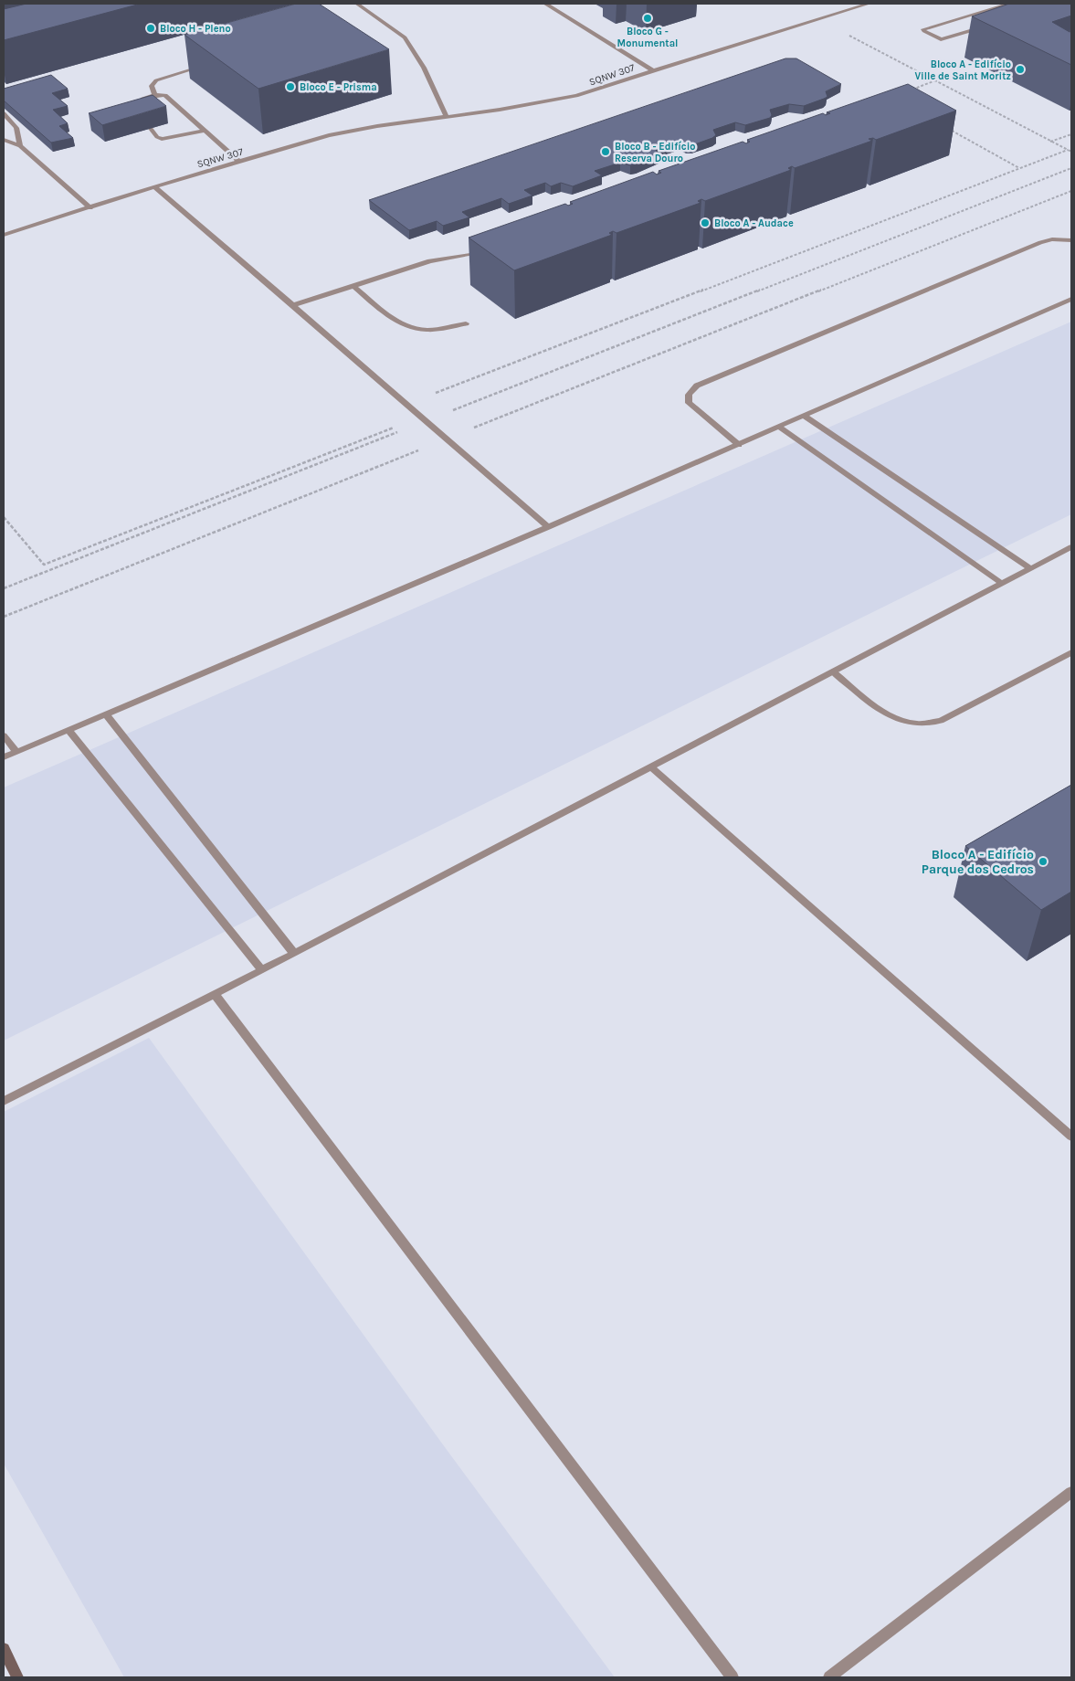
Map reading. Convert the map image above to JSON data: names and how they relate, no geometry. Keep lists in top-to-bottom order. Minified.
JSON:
{"streets":{"street":["SQNW 307"]},"places":["Bloco G - Monumental","Bloco H - Pleno","Bloco A - Edifício Ville de Saint Moritz","Bloco E - Prisma","Bloco B - Edifício Reserva Douro","Bloco A - Audace","Bloco A - Edifício Parque dos Cedros"]}
